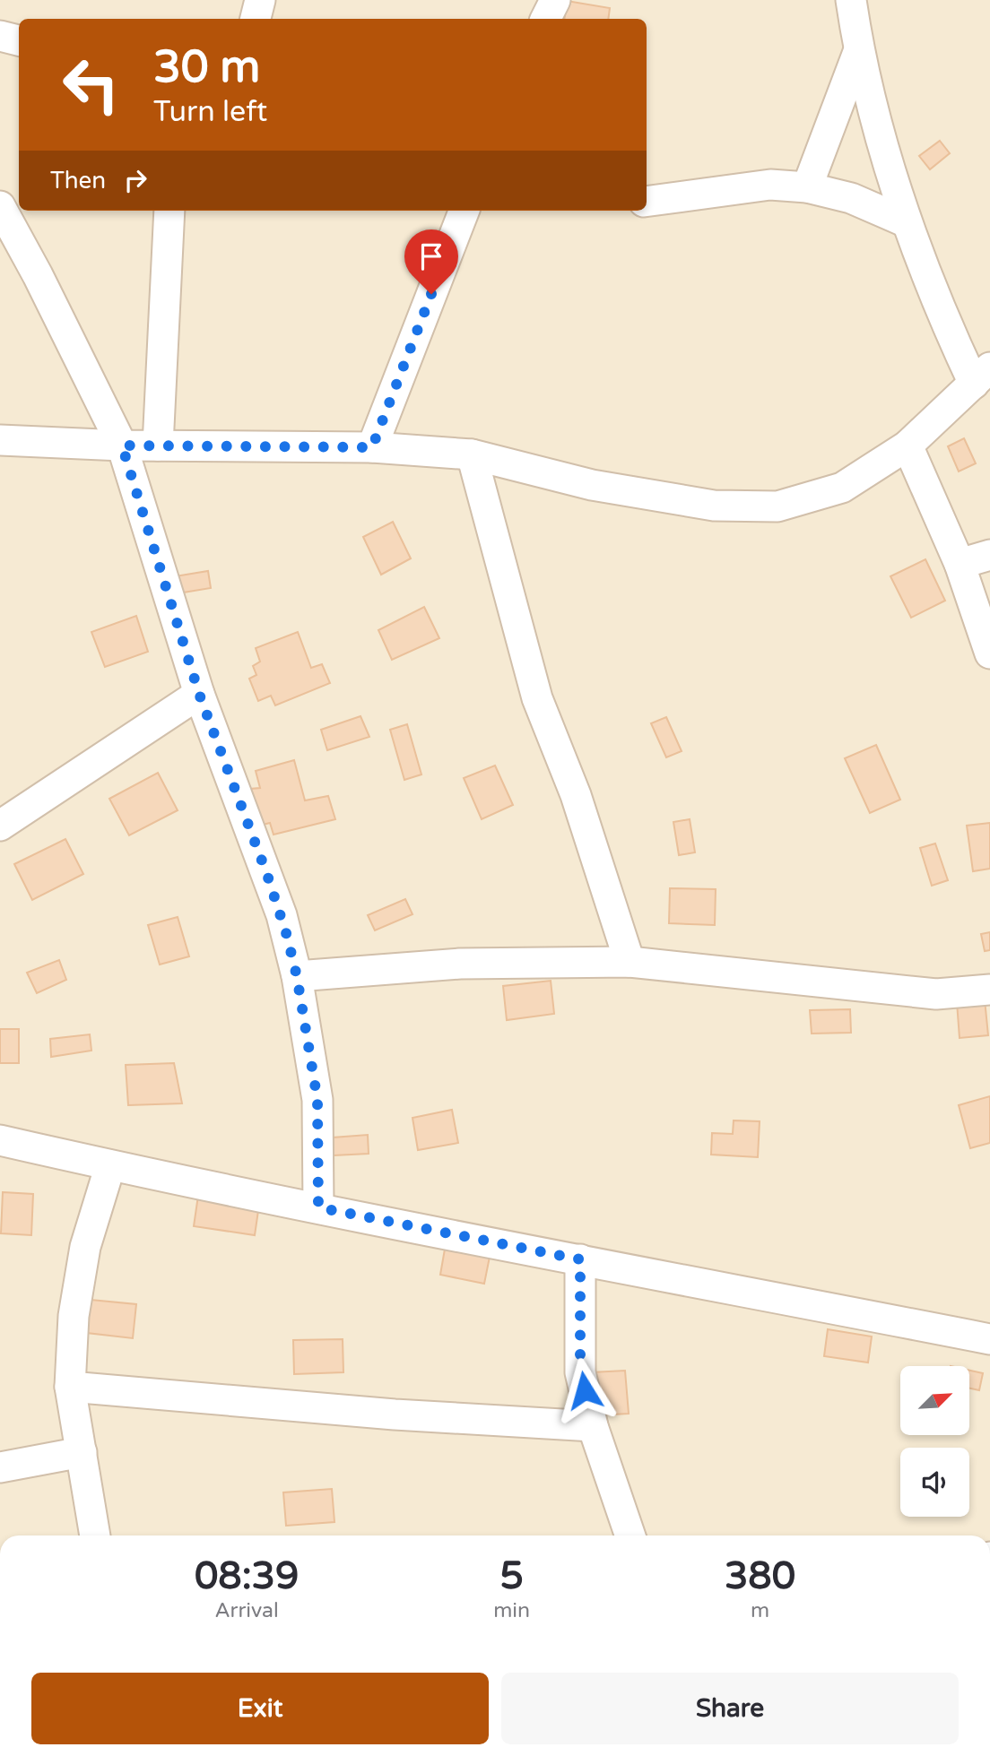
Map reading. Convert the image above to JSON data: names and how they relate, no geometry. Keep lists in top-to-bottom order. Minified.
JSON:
{"north":"top right","page":{"turn":["30 m","Turn left"],"then":"Then","eta":["08:39","Arrival","5","min","380","m"],"buttons":["Exit","Share"]}}
